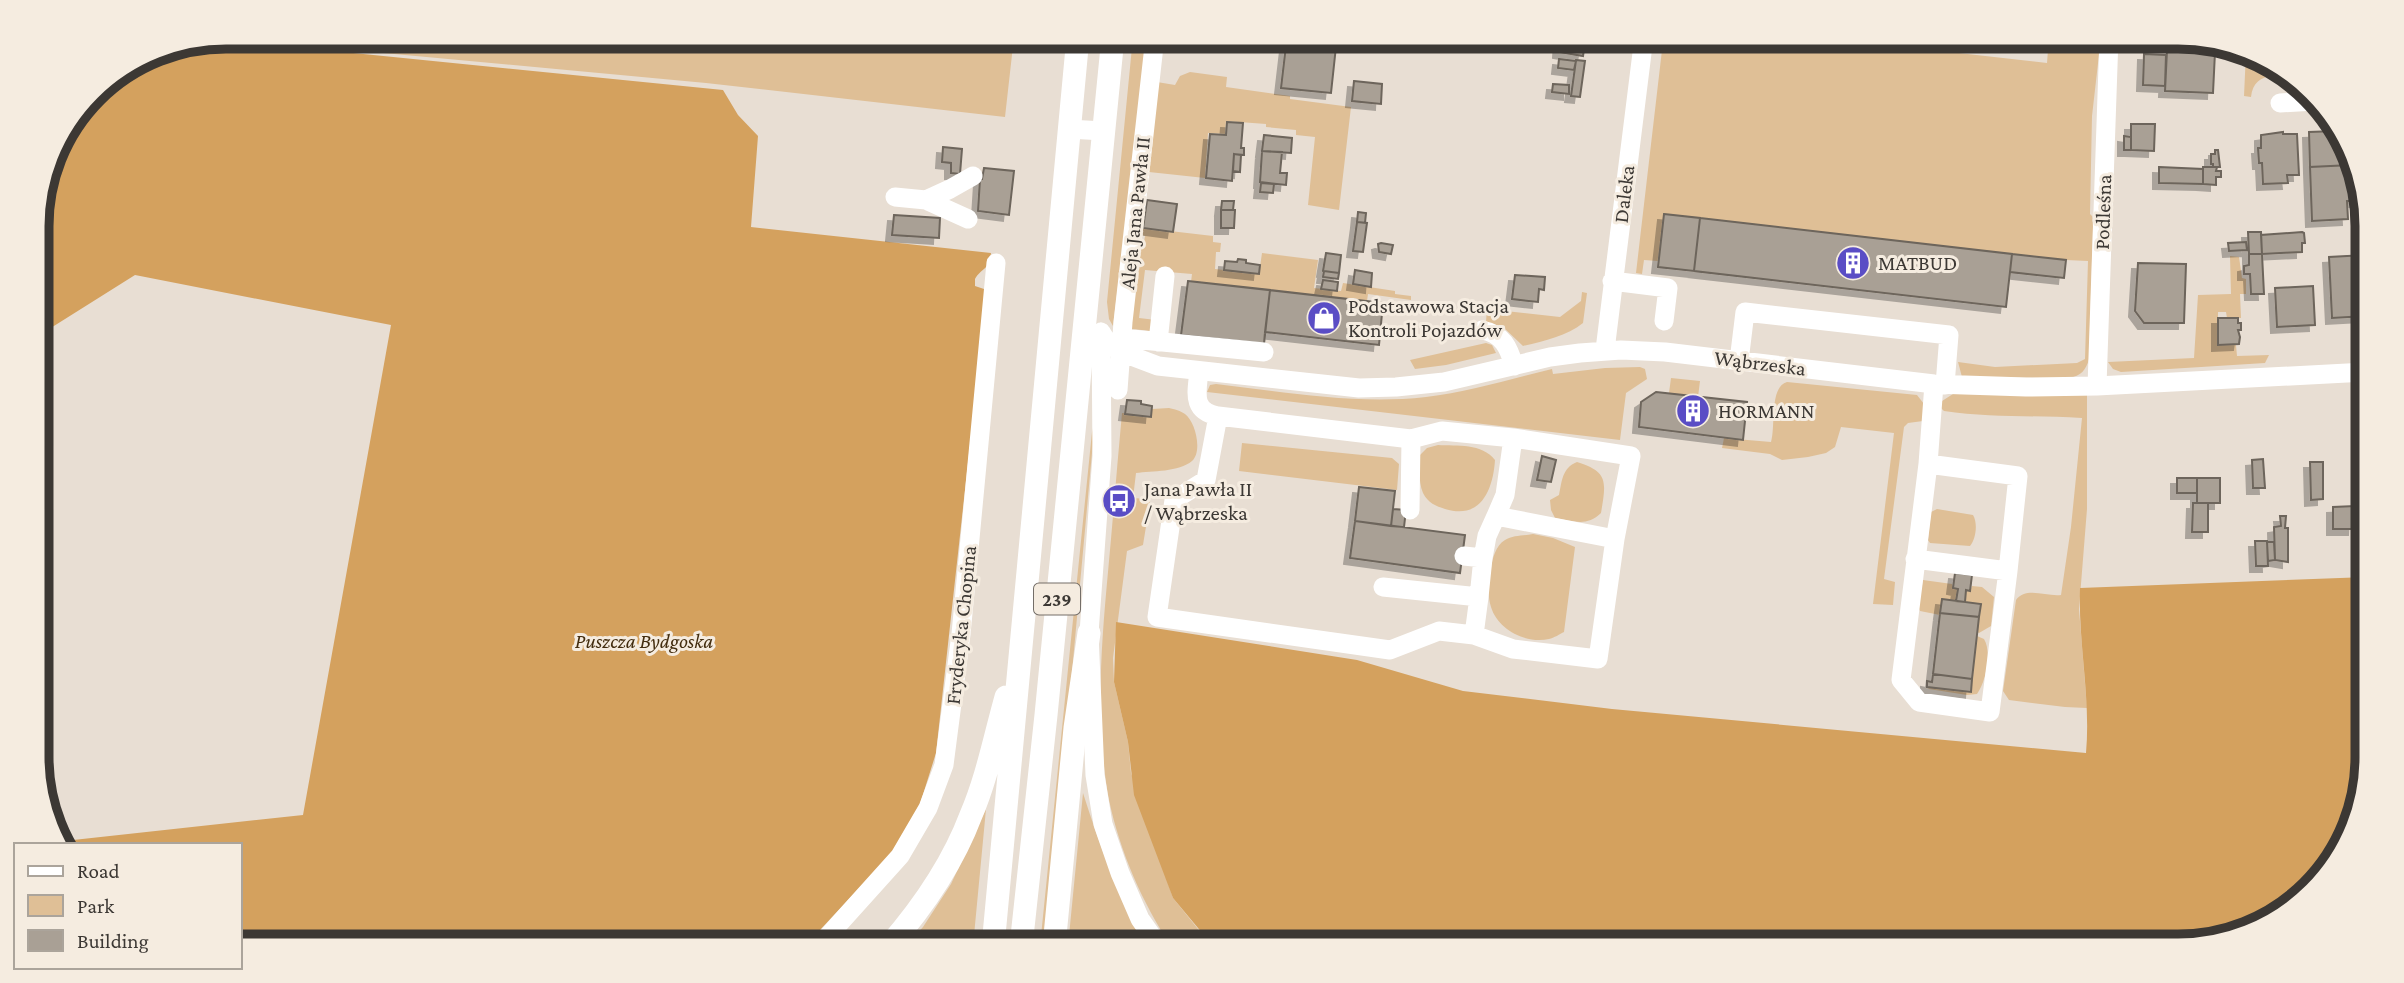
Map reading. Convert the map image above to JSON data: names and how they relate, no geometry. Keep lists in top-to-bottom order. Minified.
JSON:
{"streets":{"main road":["Aleja Jana Pawła II","239"],"street":["Daleka","Podleśna","Wąbrzeska","Fryderyka Chopina"]},"crossings":[["Daleka","Wąbrzeska"],["Podleśna","Wąbrzeska"],["Aleja Jana Pawła II","Wąbrzeska"],["Aleja Jana Pawła II","239"]],"parks":["Puszcza Bydgoska"],"places":{"building":["MATBUD","HORMANN"],"shop":["Podstawowa Stacja Kontroli Pojazdów"],"bus stop":["Jana Pawła II / Wąbrzeska"]},"legend":["Road","Park","Building"]}
